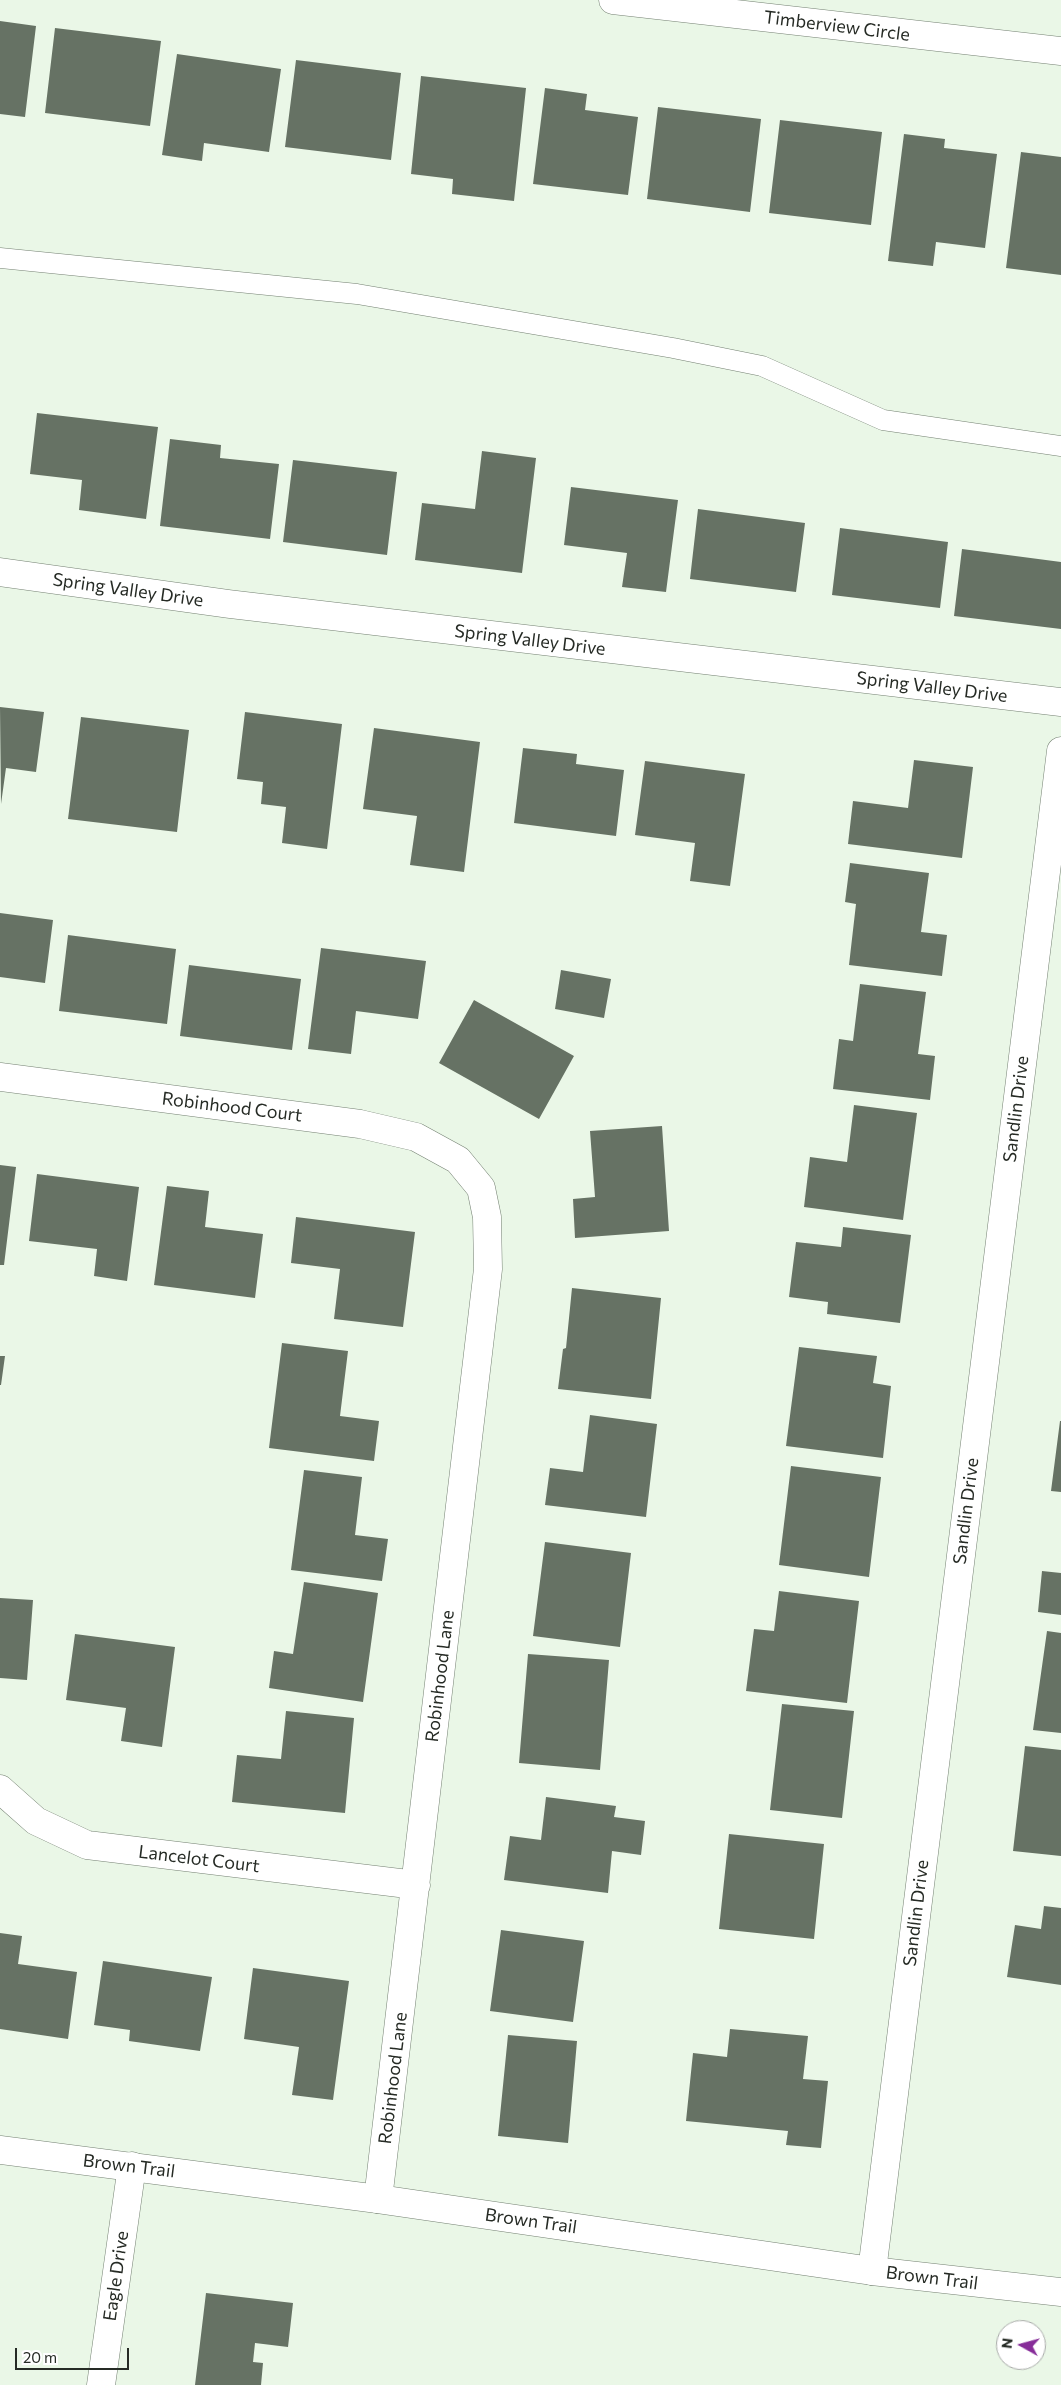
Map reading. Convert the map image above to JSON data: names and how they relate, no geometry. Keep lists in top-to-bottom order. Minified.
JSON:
{"streets":{"street":["Timberview Circle","Spring Valley Drive","Robinhood Court","Sandlin Drive","Robinhood Lane","Lancelot Court","Brown Trail","Eagle Drive"]},"crossings":[["Robinhood Court","Robinhood Lane"],["Sandlin Drive","Brown Trail"],["Robinhood Lane","Lancelot Court"],["Robinhood Lane","Brown Trail"],["Brown Trail","Eagle Drive"]],"scale_bar":"20 m","north":"left"}
